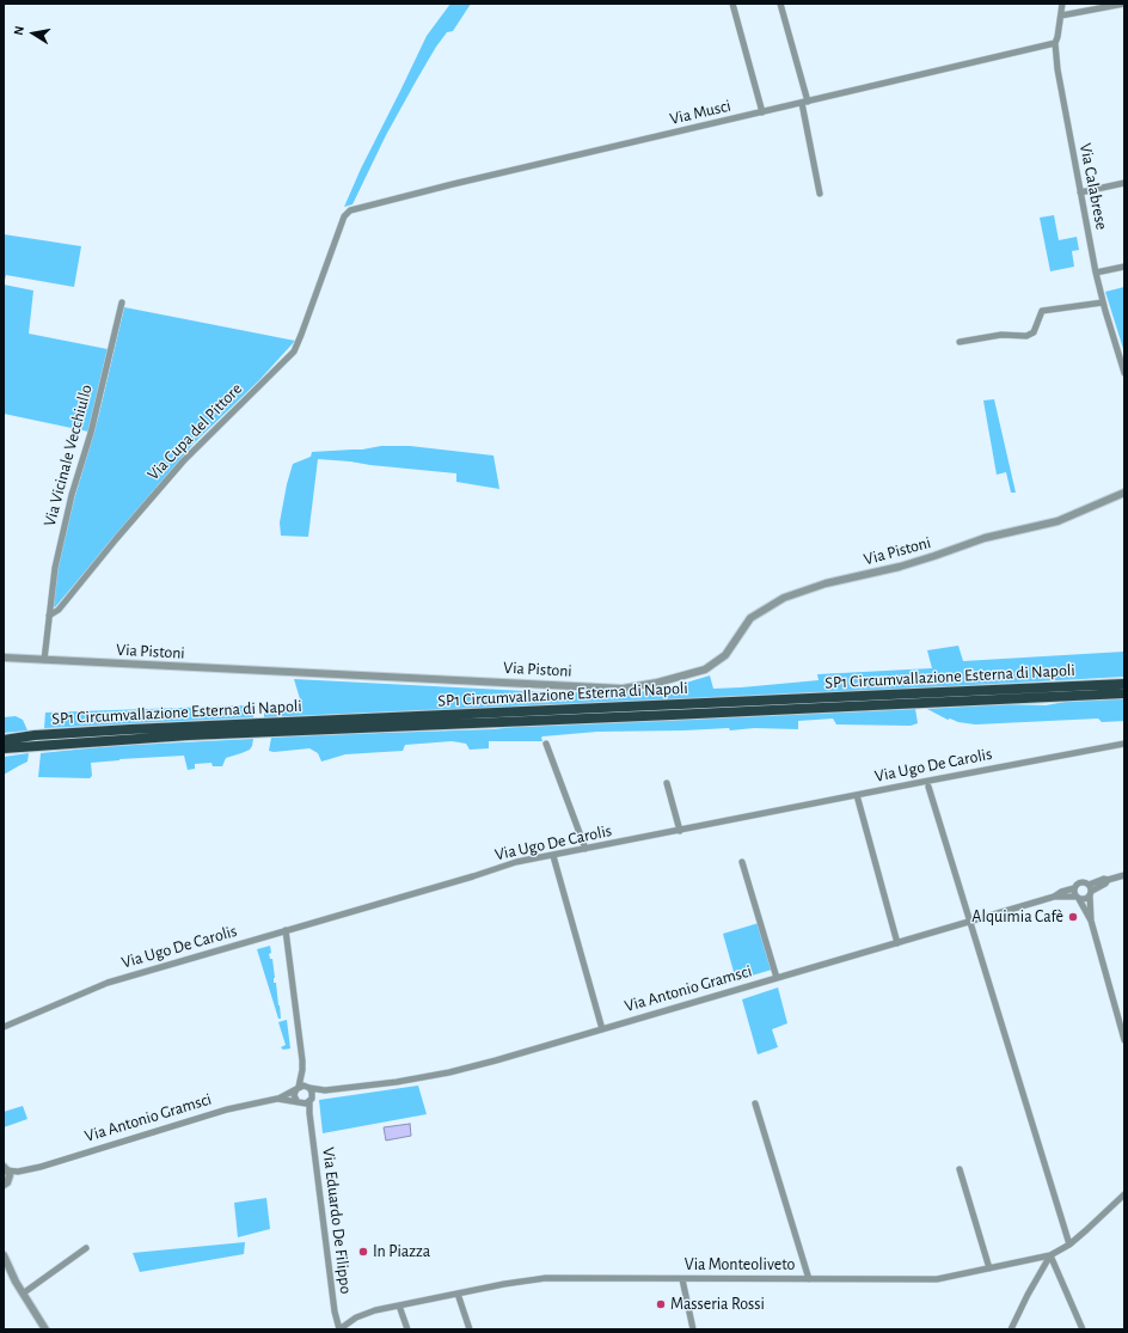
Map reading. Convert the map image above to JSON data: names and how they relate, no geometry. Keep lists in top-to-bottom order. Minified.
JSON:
{"streets":{"highway":["SP1 Circumvallazione Esterna di Napoli"],"street":["Via Musci","Via Calabrese","Via Cupa del Pittore","Via Vicinale Vecchiullo","Via Pistoni","Via Ugo De Carolis","Via Antonio Gramsci","Via Eduardo De Filippo","Via Monteoliveto"]},"crossings":[["Via Musci","Via Calabrese"],["Via Musci","Via Cupa del Pittore"],["Via Cupa del Pittore","Via Vicinale Vecchiullo"],["Via Antonio Gramsci","Via Eduardo De Filippo"],["Via Eduardo De Filippo","Via Monteoliveto"]],"places":["Alquimia Cafè","In Piazza","Masseria Rossi"],"north":"left"}
